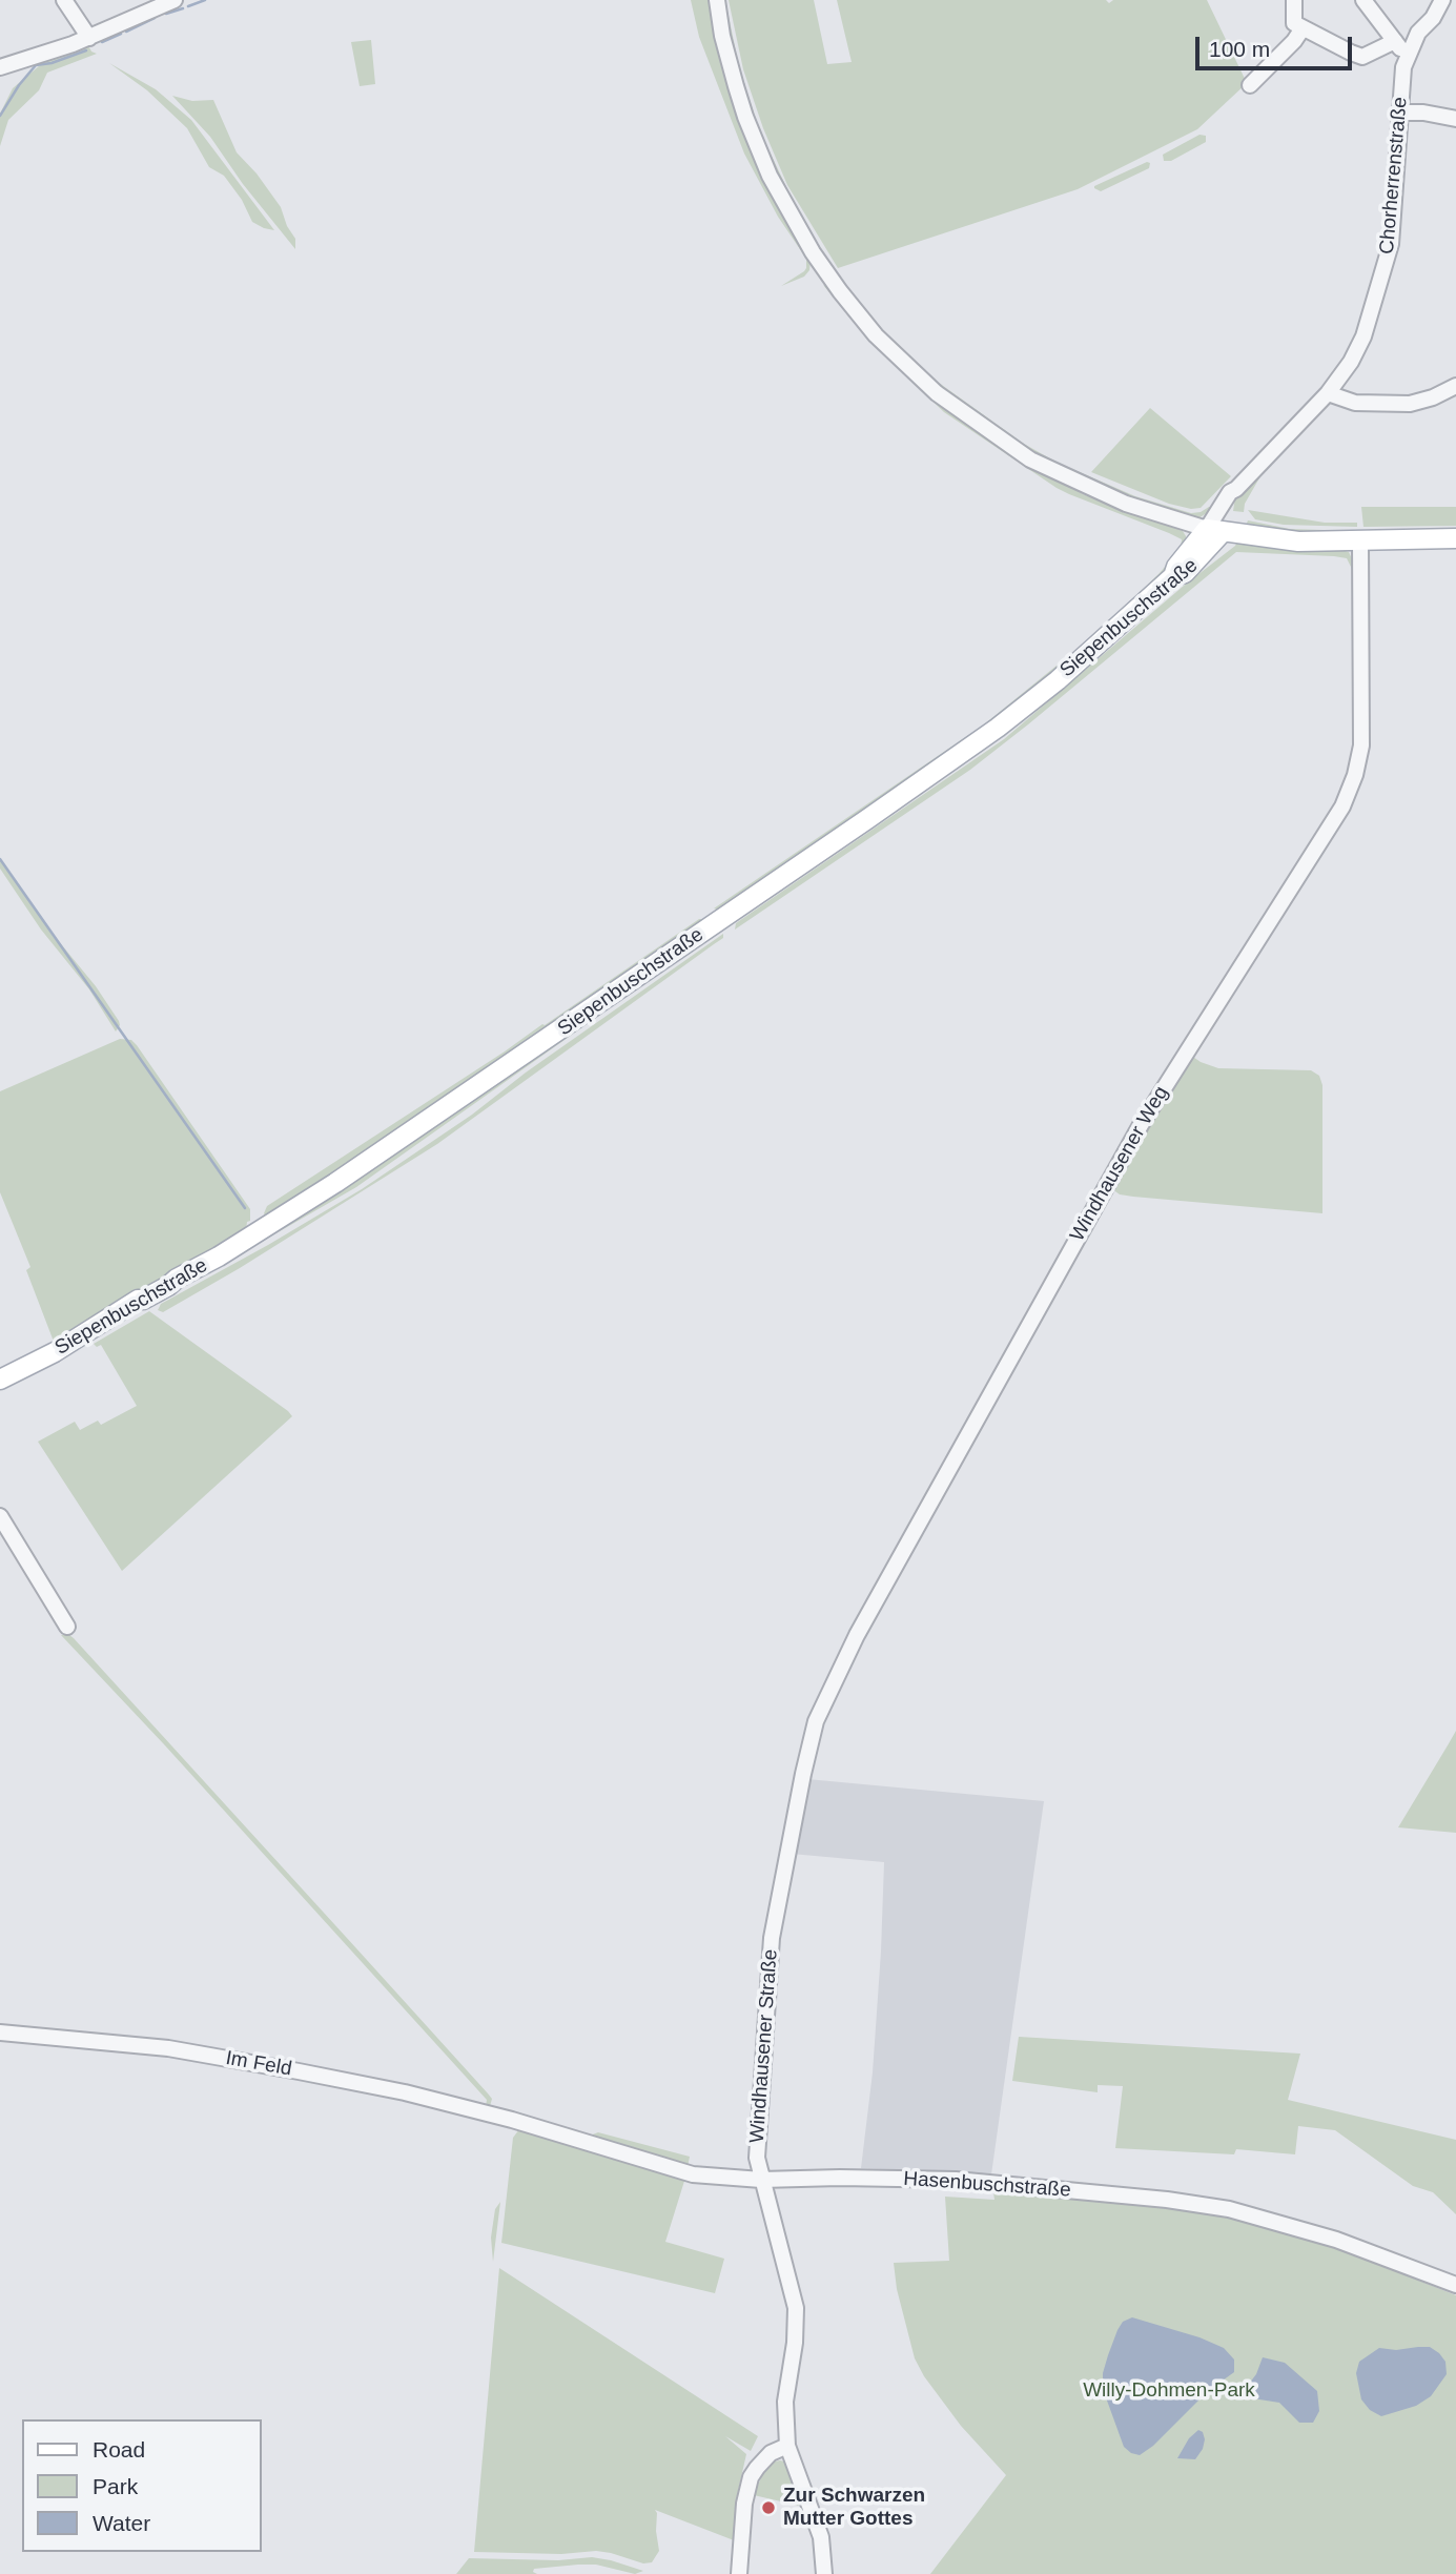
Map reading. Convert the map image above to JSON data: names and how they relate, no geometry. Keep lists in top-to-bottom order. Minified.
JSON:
{"streets":{"main road":["Siepenbuschstraße"],"street":["Chorherrenstraße","Windhausener Weg","Windhausener Straße","Im Feld","Hasenbuschstraße"]},"crossings":[["Chorherrenstraße","Siepenbuschstraße"],["Windhausener Weg","Windhausener Straße"],["Windhausener Straße","Hasenbuschstraße"],["Im Feld","Hasenbuschstraße"]],"parks":["Willy-Dohmen-Park"],"places":["Zur Schwarzen Mutter Gottes"],"legend":["Road","Park","Water"],"scale_bar":"100 m"}
